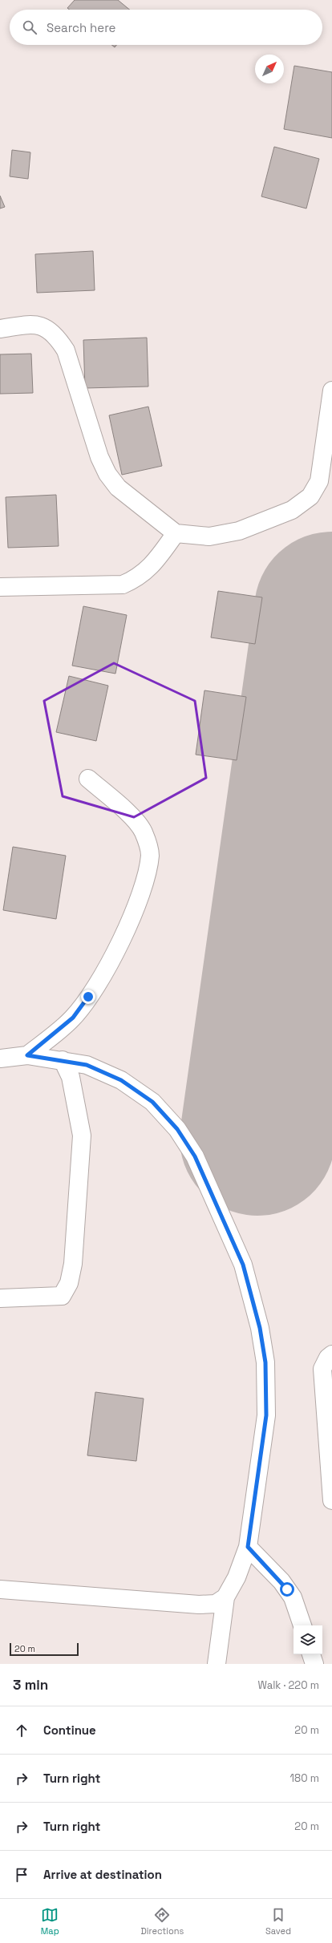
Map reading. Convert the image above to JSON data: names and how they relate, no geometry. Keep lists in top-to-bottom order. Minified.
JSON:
{"scale_bar":"20 m","north":"top right","page":{"search":"Search here","scale":"20 m","heading":["3 min","Walk · 220 m"],"list":[["Continue","20 m"],["Turn right","180 m"],["Turn right","20 m"],"Arrive at destination"],"nav":["Map","Directions","Saved"]}}
